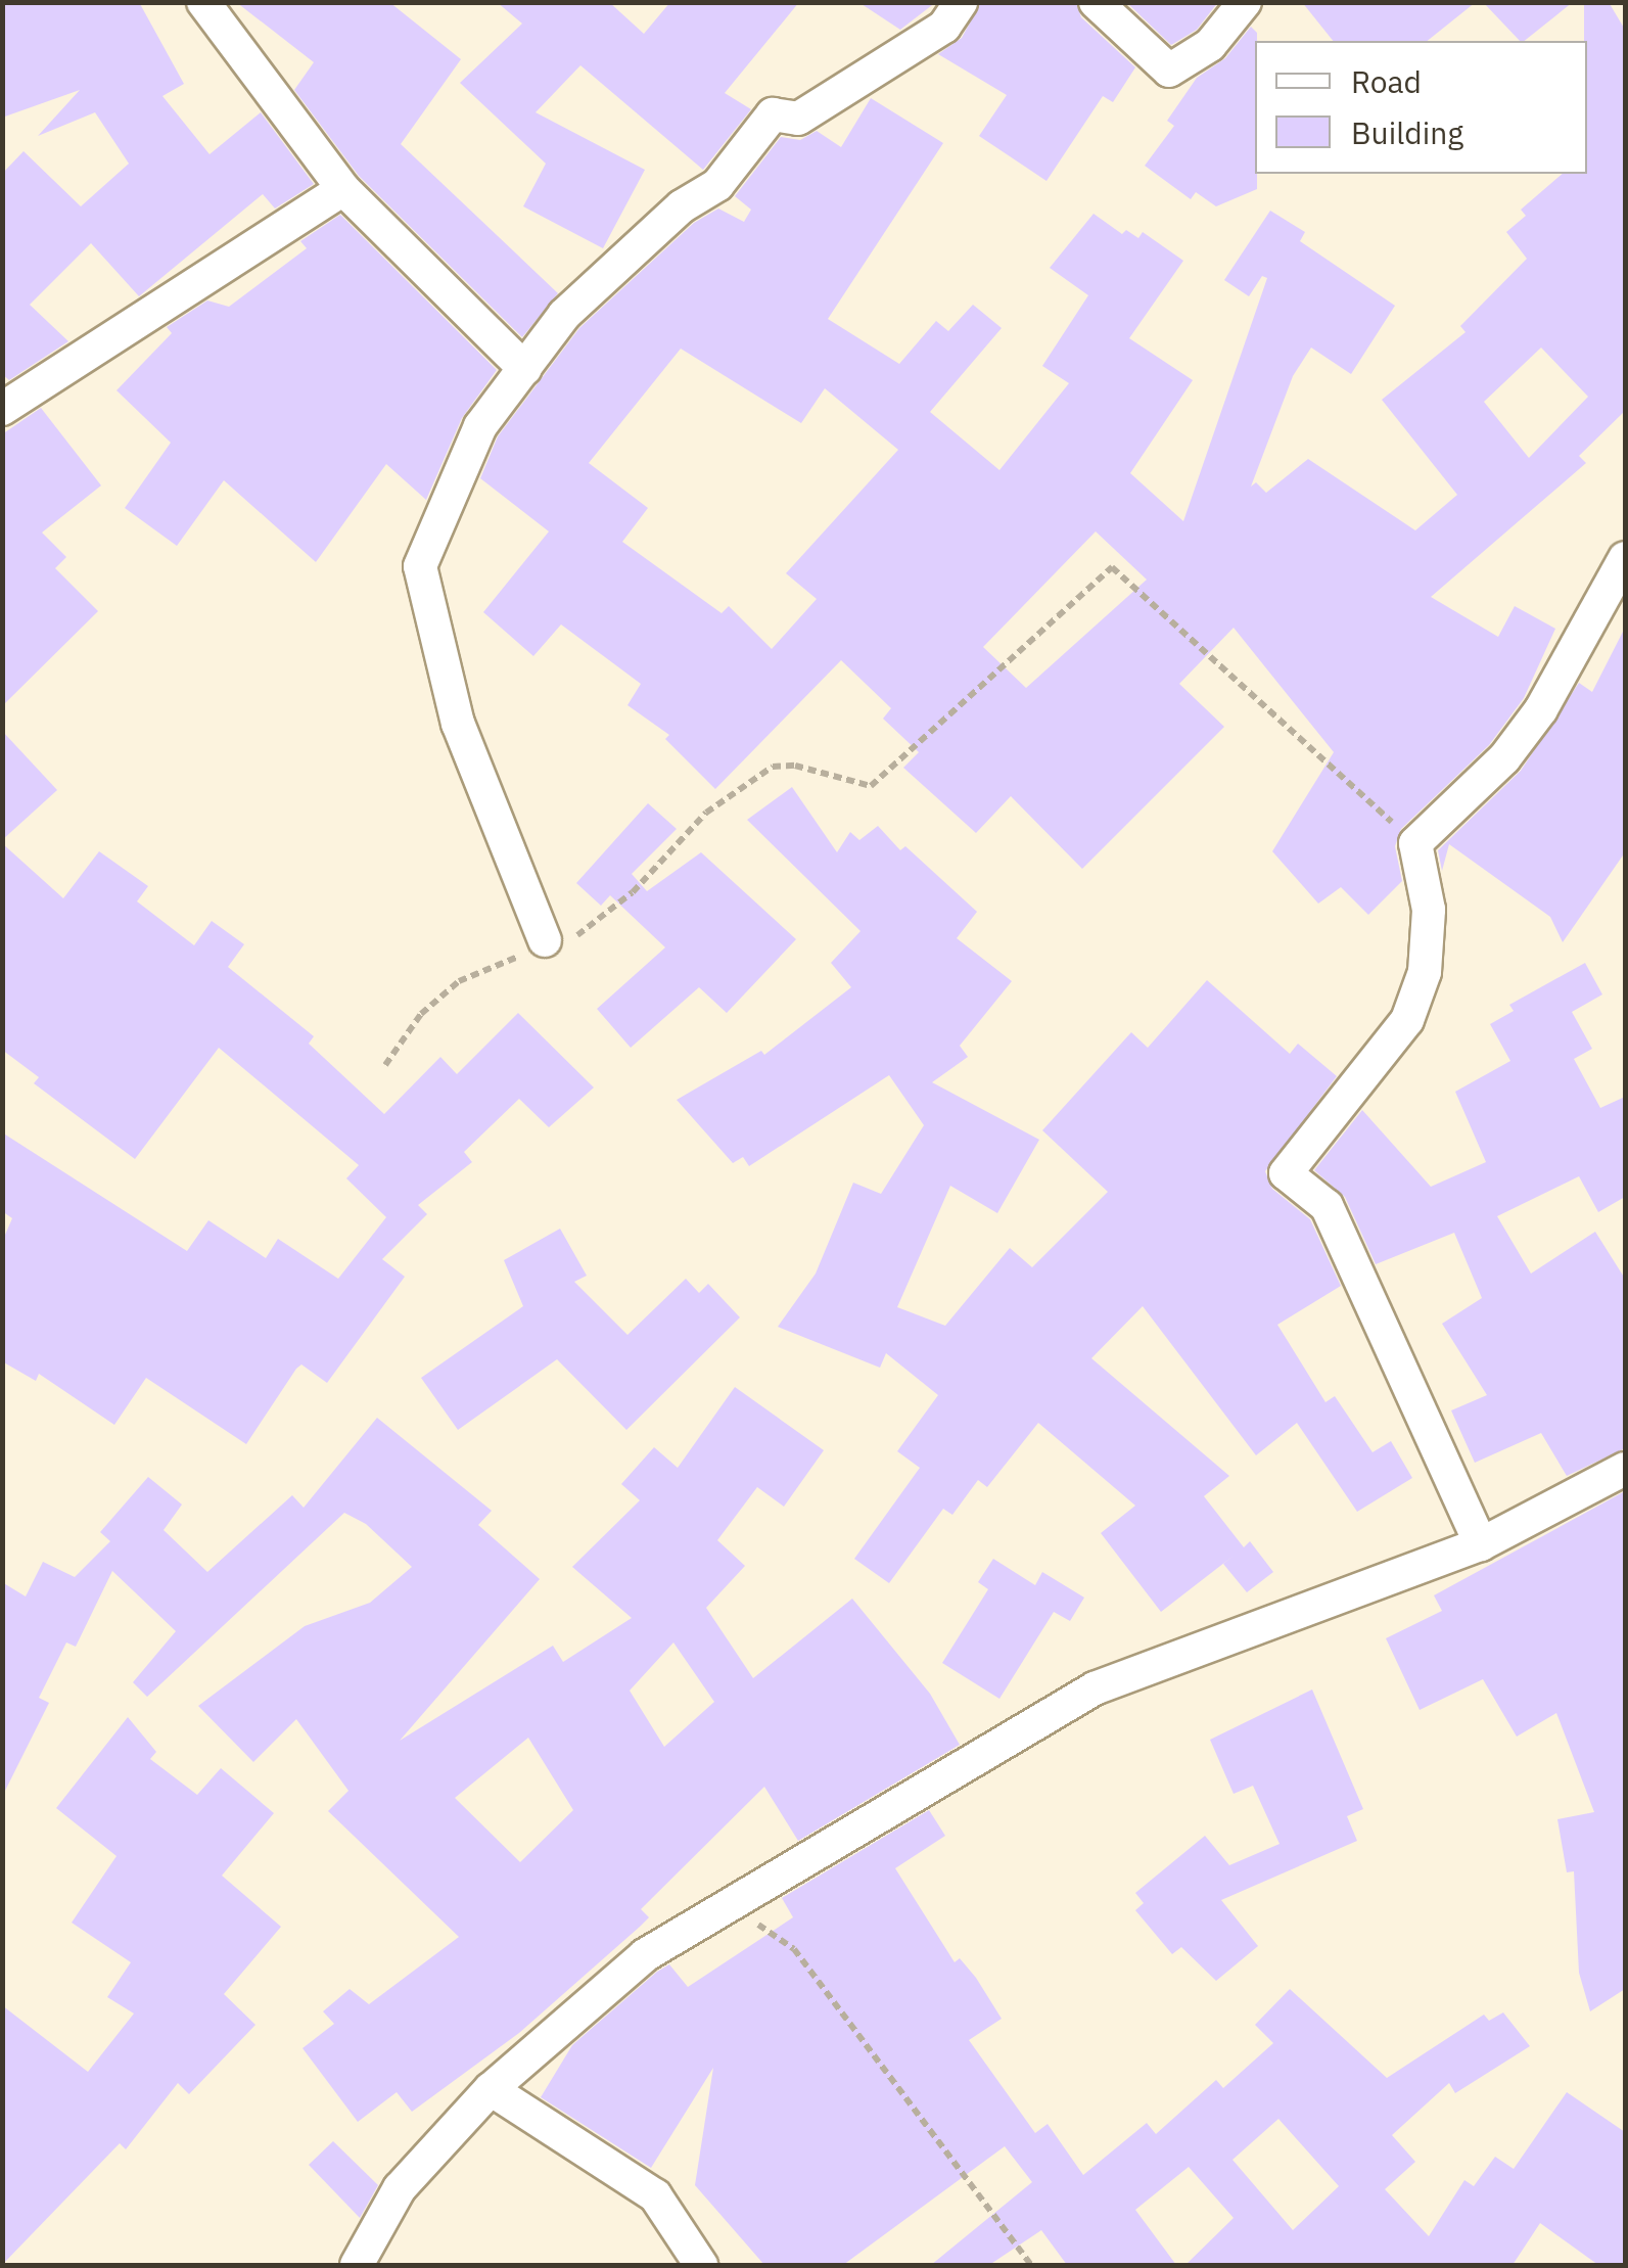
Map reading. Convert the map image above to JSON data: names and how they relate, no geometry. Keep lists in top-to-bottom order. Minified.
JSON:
{"legend":["Road","Building"]}
